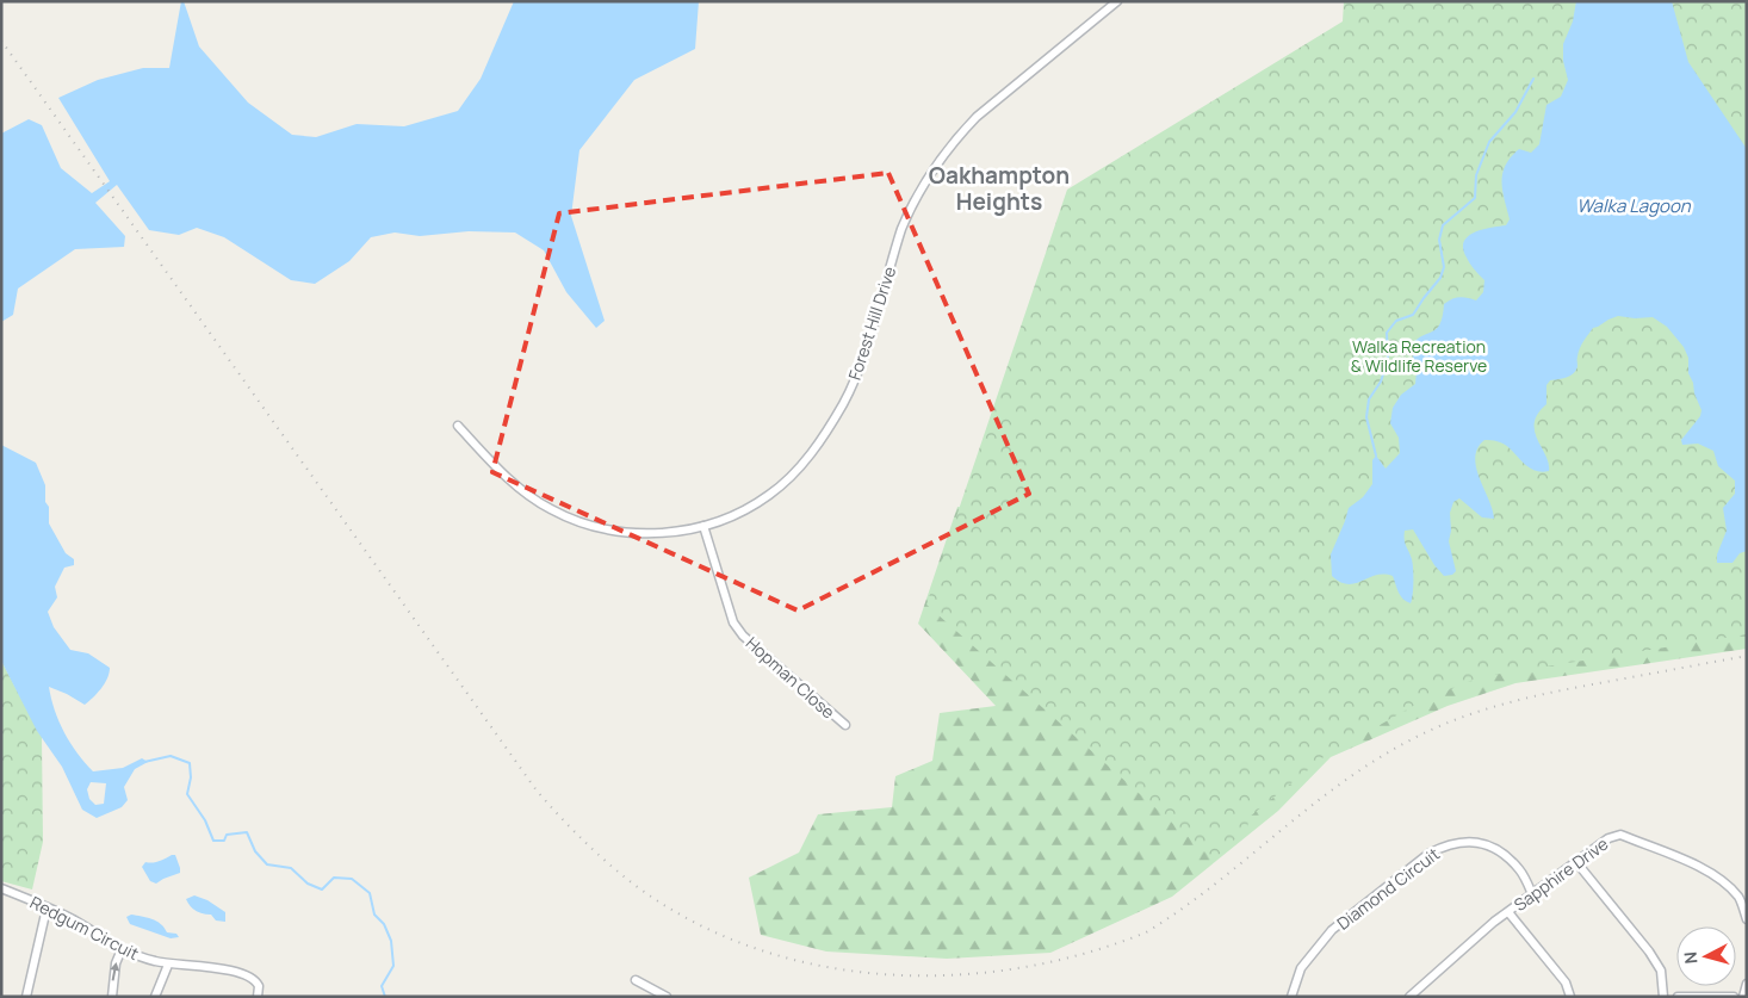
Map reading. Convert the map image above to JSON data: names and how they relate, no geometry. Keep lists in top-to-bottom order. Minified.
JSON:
{"streets":{"street":["Forest Hill Drive","Hopman Close","Sapphire Drive","Diamond Circuit","Redgum Circuit"]},"crossings":[["Forest Hill Drive","Hopman Close"],["Sapphire Drive","Diamond Circuit"]],"districts":["Oakhampton Heights"],"water":["Walka Lagoon"],"parks":["Walka Recreation & Wildlife Reserve"],"north":"left"}
